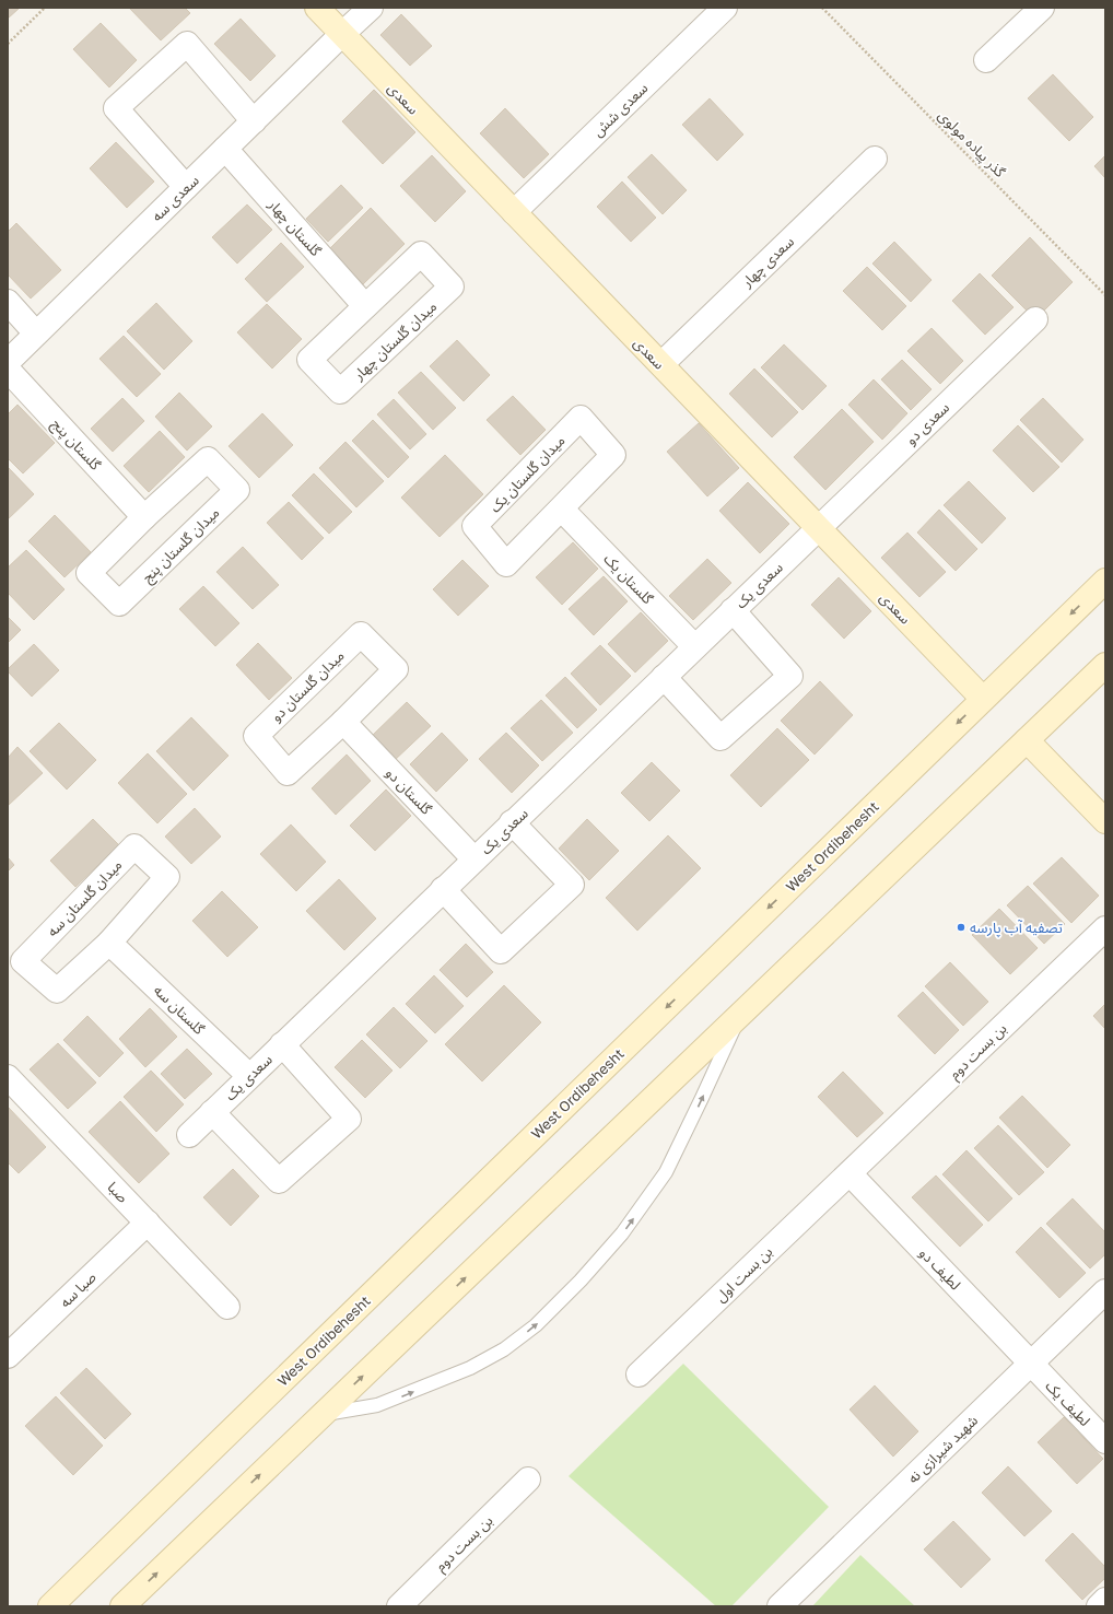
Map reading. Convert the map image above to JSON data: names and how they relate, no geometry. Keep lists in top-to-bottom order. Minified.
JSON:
{"streets":{"main road":["سعدی","West Ordibehesht"],"street":["سعدی شش","سعدی سه","گلستان چهار","سعدی چهار","میدان گلستان چهار","سعدی دو","گلستان پنج","میدان گلستان یک","میدان گلستان پنج","گلستان یک","سعدی یک","میدان گلستان دو","گلستان دو","میدان گلستان سه","گلستان سه","بن بست دوم","صبا","لطیف دو","بن بست اول","صبا سه","لطیف یک","شهید شیرازی نه"],"path":["گذر پیاده مولوی"]},"crossings":[["سعدی","سعدی شش"],["سعدی","سعدی سه"],["سعدی","سعدی چهار"],["سعدی","سعدی دو"],["سعدی","سعدی یک"],["سعدی","West Ordibehesht"],["سعدی سه","گلستان چهار"],["گلستان چهار","میدان گلستان چهار"],["سعدی دو","سعدی یک"],["گلستان پنج","میدان گلستان پنج"],["میدان گلستان یک","گلستان یک"],["گلستان یک","سعدی یک"],["سعدی یک","گلستان دو"],["سعدی یک","گلستان سه"],["میدان گلستان دو","گلستان دو"],["میدان گلستان سه","گلستان سه"],["بن بست دوم","لطیف دو"],["بن بست دوم","بن بست اول"],["صبا","صبا سه"],["لطیف دو","بن بست اول"],["لطیف دو","لطیف یک"],["لطیف دو","شهید شیرازی نه"],["لطیف یک","شهید شیرازی نه"]],"places":["تصفیه آب پارسه"]}
